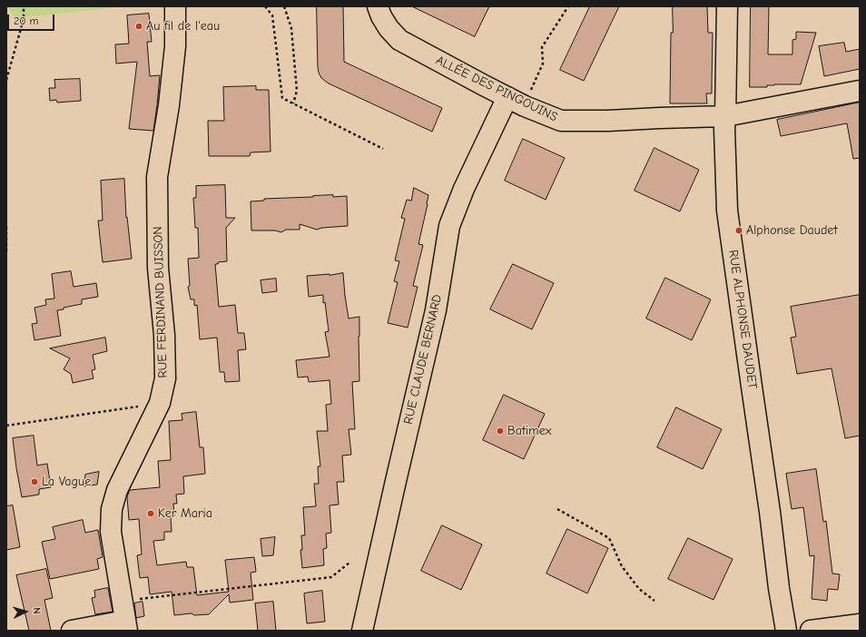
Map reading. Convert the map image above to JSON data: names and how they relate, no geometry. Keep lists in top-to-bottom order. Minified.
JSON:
{"streets":{"street":["ALLÉE DES PINGOUINS","RUE FERDINAND BUISSON","RUE ALPHONSE DAUDET","RUE CLAUDE BERNARD"]},"crossings":[["ALLÉE DES PINGOUINS","RUE ALPHONSE DAUDET"],["ALLÉE DES PINGOUINS","RUE CLAUDE BERNARD"]],"places":["Au fil de l'eau","Alphonse Daudet","Batimex","La Vague","Ker Maria"],"scale_bar":"20 m","north":"right"}
